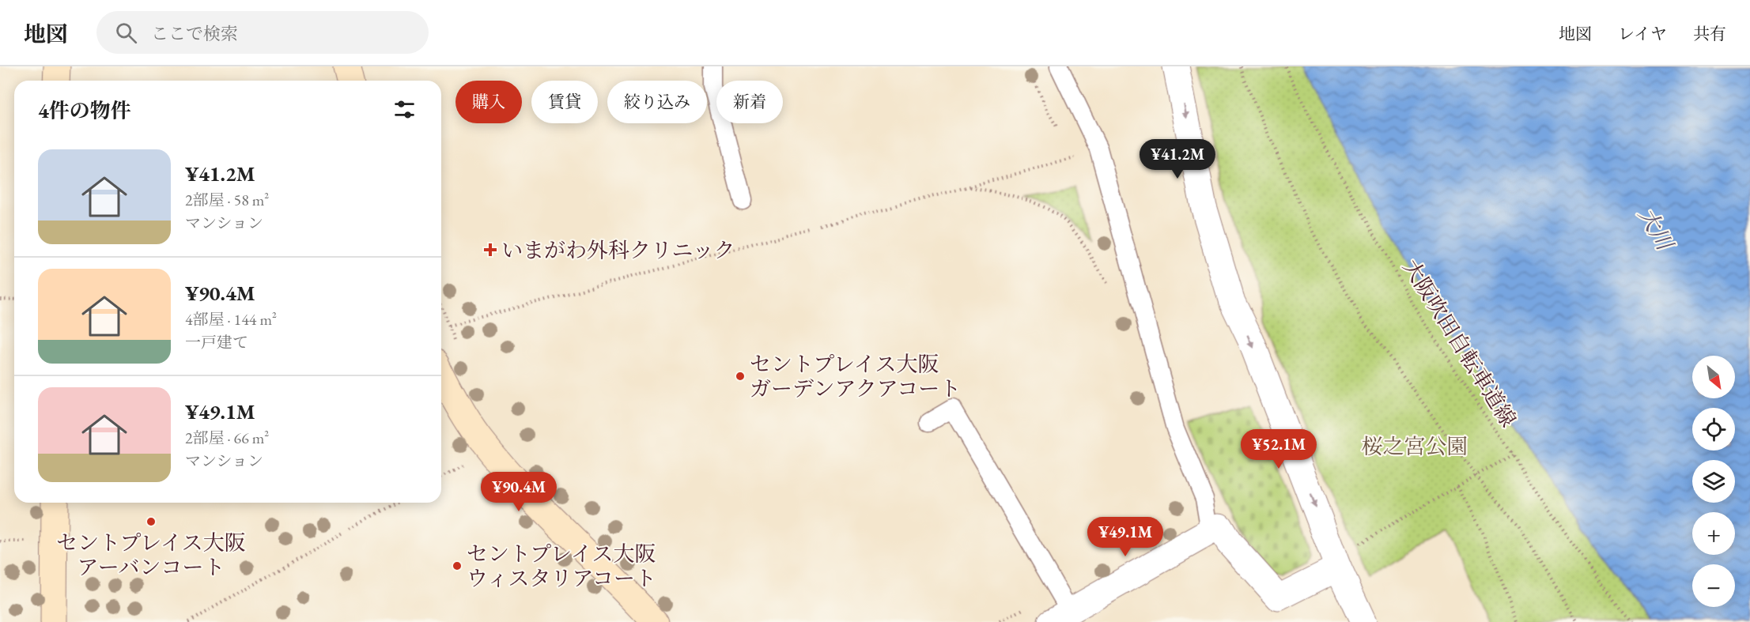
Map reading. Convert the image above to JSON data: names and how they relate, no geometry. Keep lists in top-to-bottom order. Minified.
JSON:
{"streets":{"path":["大阪吹田自転車道線"]},"water":["大川"],"parks":["桜之宮公園"],"places":{"health":["いまがわ外科クリニック"],"other":["セントプレイス大阪 ガーデンアクアコート","セントプレイス大阪 アーバンコート","セントプレイス大阪 ウィスタリアコート"]},"north":"bottom right","page":{"header":"地図","search":"ここで検索","nav":["地図","レイヤ","共有"],"chip":["購入","賃貸","絞り込み","新着"],"heading":"4件の物件","list":[{"name":"¥41.2M","note":"2部屋 · 58 m² · マンション"},{"name":"¥90.4M","note":"4部屋 · 144 m² · 一戸建て"},{"name":"¥49.1M","note":"2部屋 · 66 m² · マンション"}],"price":["¥41.2M","¥52.1M","¥90.4M","¥49.1M"],"map_buttons":["+","−"]}}
